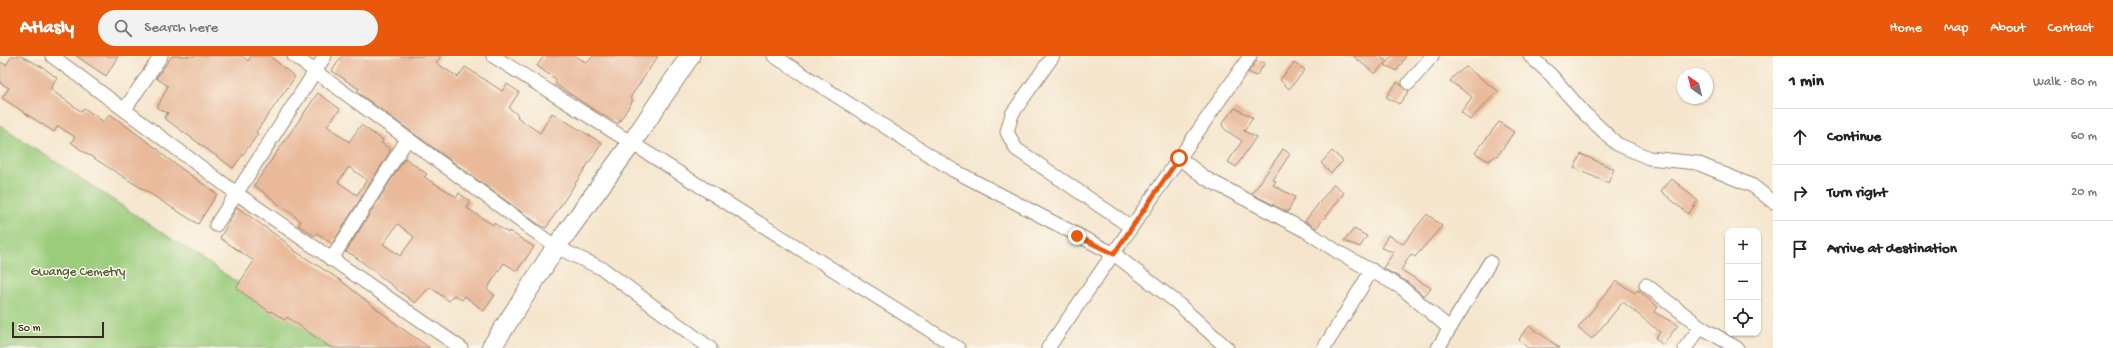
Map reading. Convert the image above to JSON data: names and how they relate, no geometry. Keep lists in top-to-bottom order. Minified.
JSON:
{"parks":["Gwange Cemetry"],"scale_bar":"50 m","north":"top left","page":{"header":"Atlasly","search":"Search here","nav":["Home","Map","About","Contact"],"heading":["1 min","Walk · 80 m"],"list":[["Continue","60 m"],["Turn right","20 m"],"Arrive at destination"],"map_buttons":["+","−"],"scale":"50 m"}}
